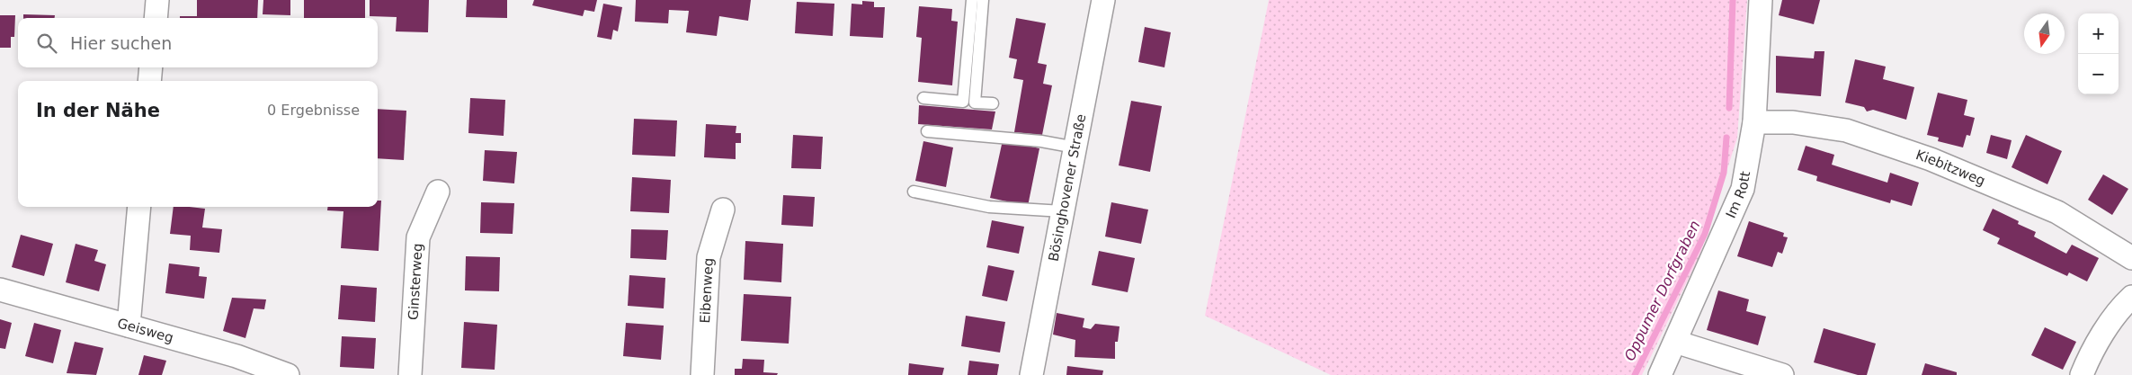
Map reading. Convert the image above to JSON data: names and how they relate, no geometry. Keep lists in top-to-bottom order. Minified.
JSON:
{"streets":{"street":["Kiebitzweg","Bösinghovener Straße","Im Rott","Ginsterweg","Eibenweg","Geisweg"]},"crossings":[["Kiebitzweg","Im Rott"]],"water":["Oppumer Dorfgraben"],"north":"bottom","page":{"map_buttons":["+","−"],"search":"Hier suchen","heading":["In der Nähe","0 Ergebnisse"]}}
